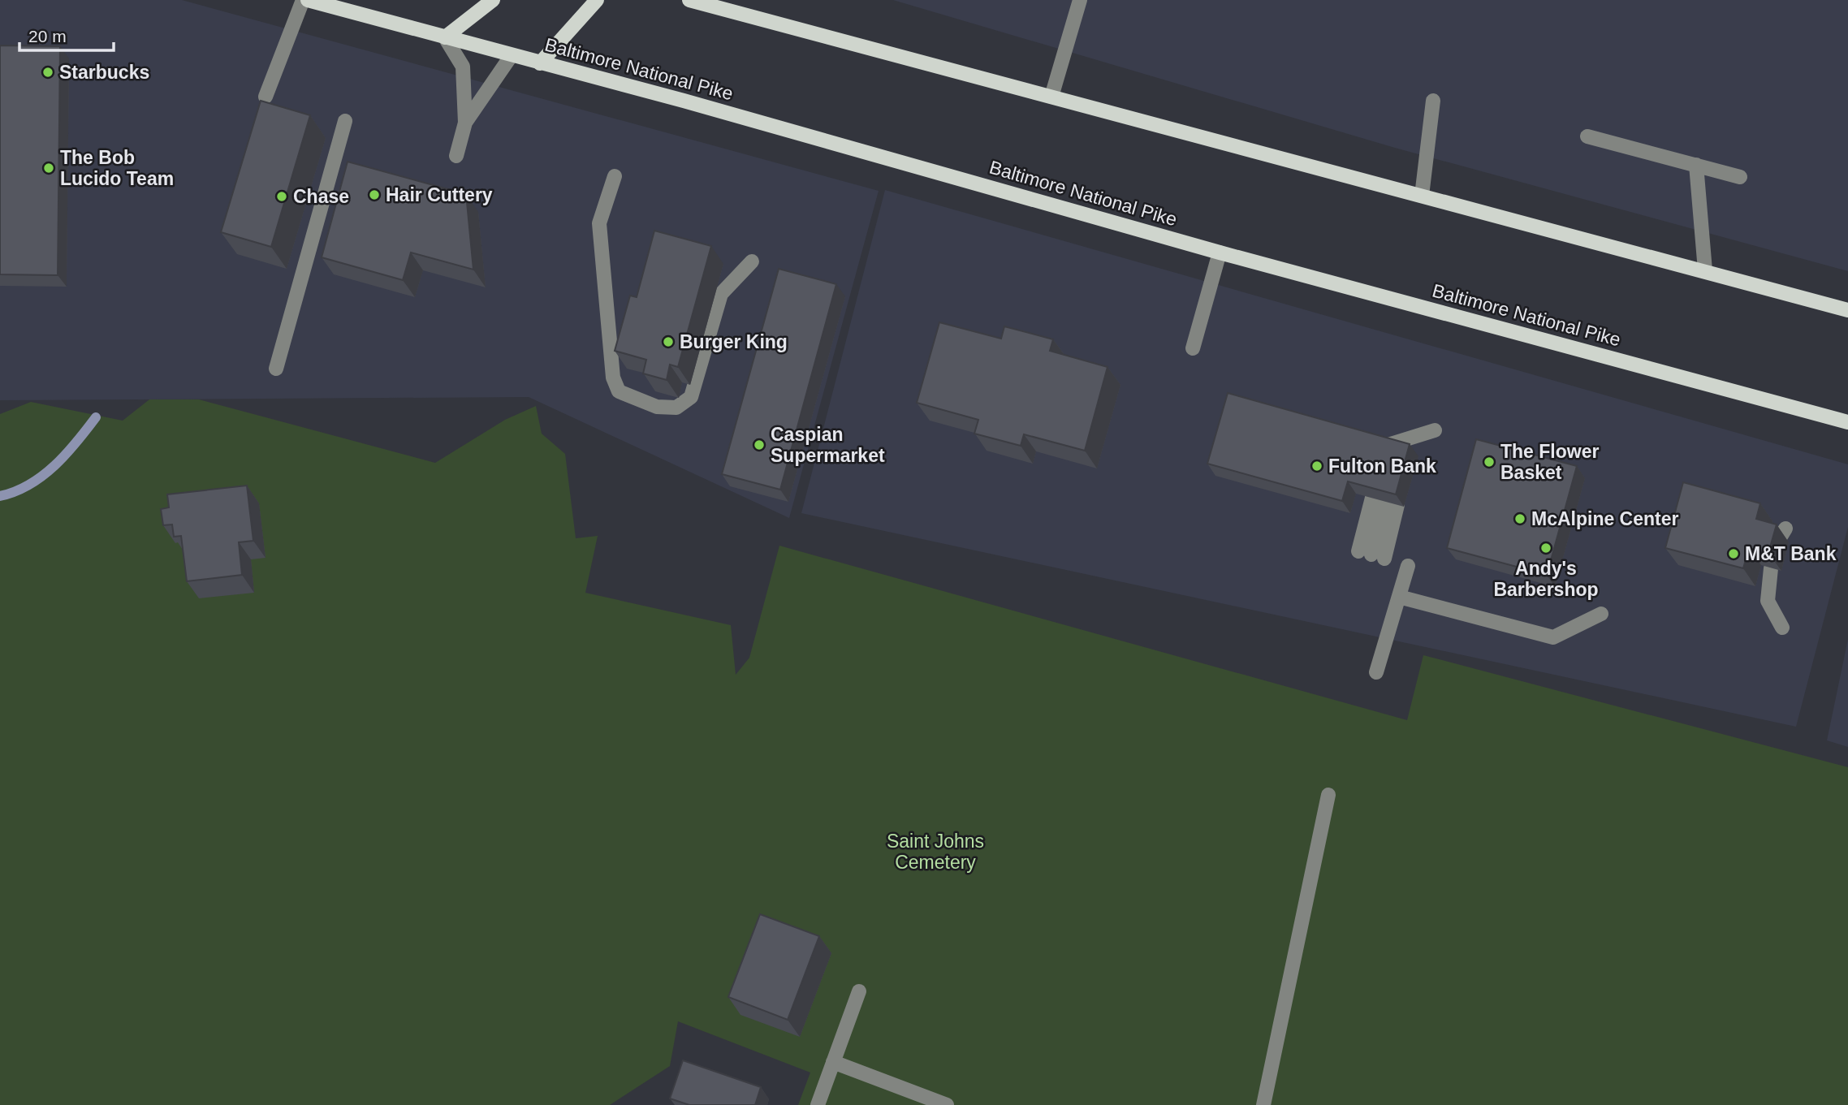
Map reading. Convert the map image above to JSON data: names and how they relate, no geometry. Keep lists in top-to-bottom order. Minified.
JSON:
{"streets":{"main road":["Baltimore National Pike"]},"parks":["Saint Johns Cemetery"],"places":["Starbucks","The Bob Lucido Team","Hair Cuttery","Chase","Burger King","Caspian Supermarket","The Flower Basket","Fulton Bank","McAlpine Center","Andy's Barbershop","M&T Bank"],"scale_bar":"20 m"}
